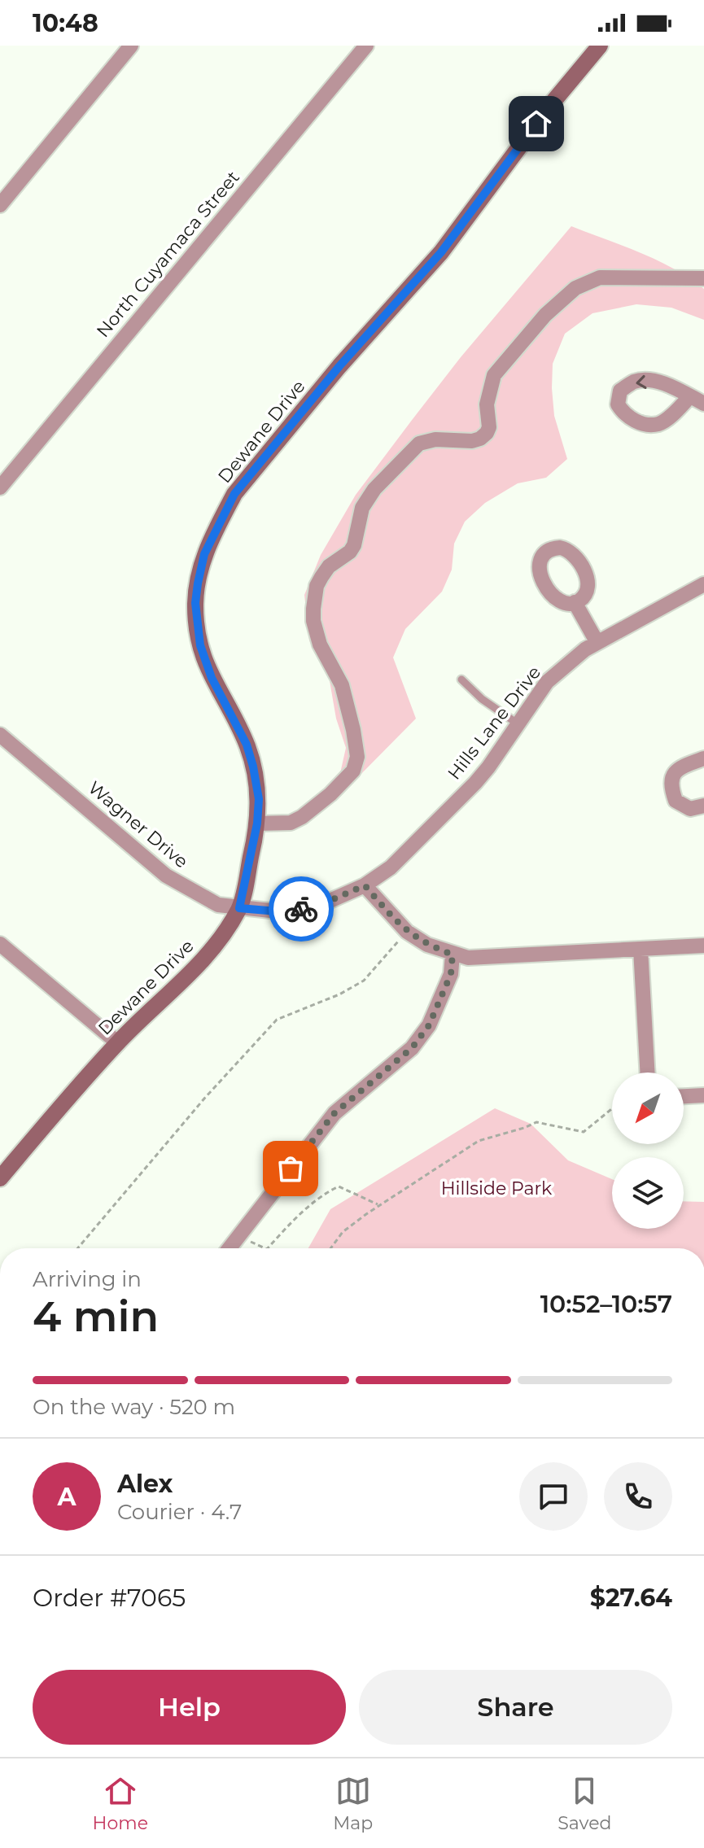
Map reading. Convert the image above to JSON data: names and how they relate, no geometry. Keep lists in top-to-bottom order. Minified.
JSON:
{"streets":{"street":["North Cuyamaca Street","Dewane Drive","Hills Lane Drive","Wagner Drive"]},"crossings":[["Dewane Drive","Wagner Drive"],["Hills Lane Drive","Wagner Drive"]],"parks":["Hillside Park"],"north":"bottom left","page":{"status":"10:48","heading":["4 min","Arriving in","10:52–10:57"],"panel":["Alex","Courier · 4.7","Order #7065","$27.64"],"bar":"On the way · 520 m","round":"A","buttons":["Help","Share"],"tabs":["Home","Map","Saved"]}}
